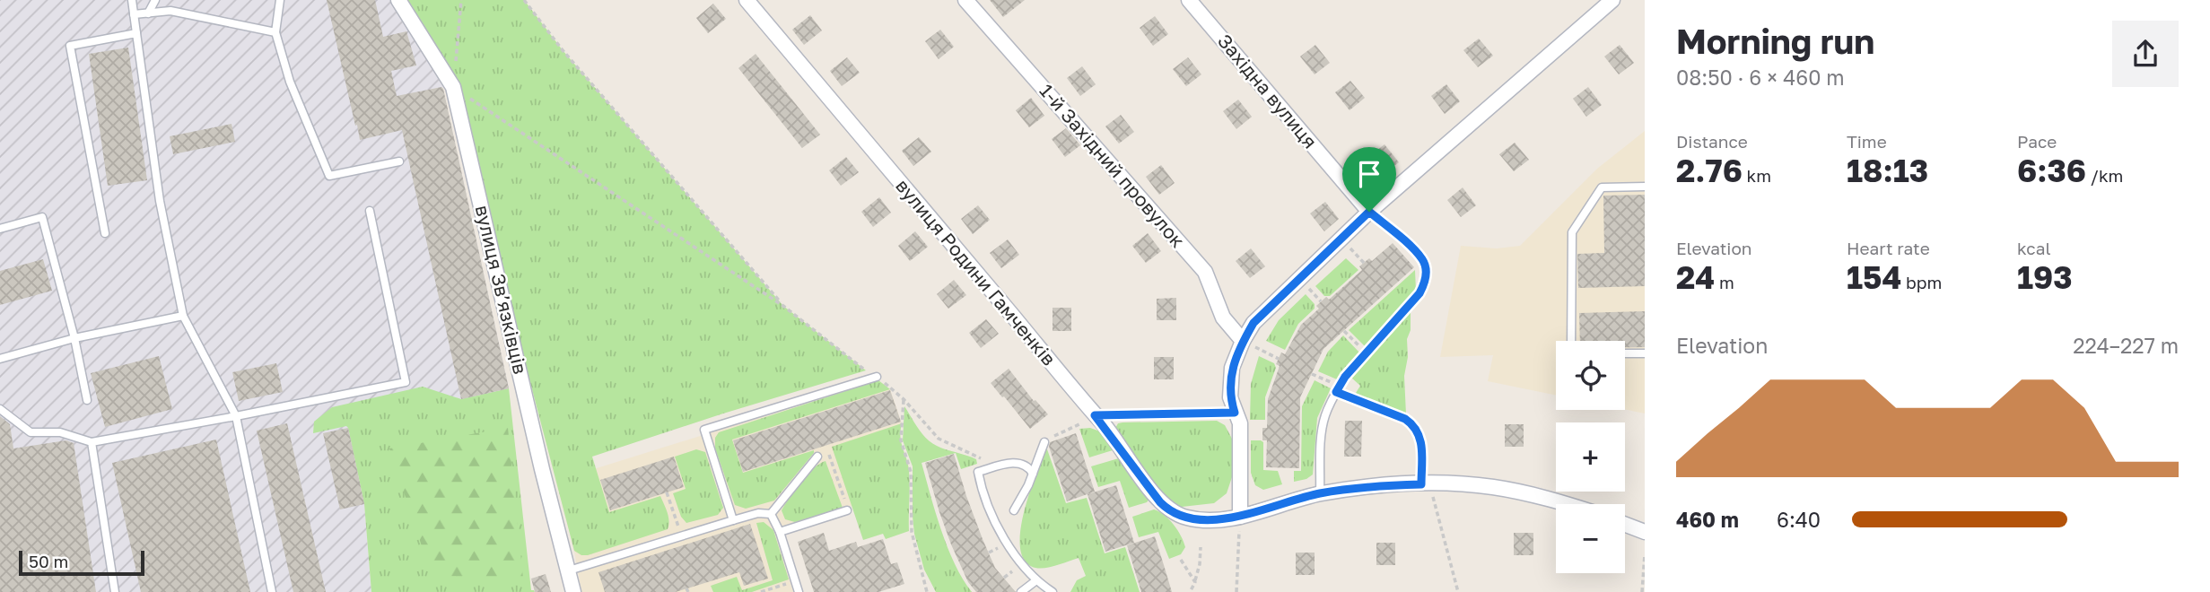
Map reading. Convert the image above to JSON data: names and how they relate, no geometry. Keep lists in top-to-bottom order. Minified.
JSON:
{"streets":{"street":["Західна вулиця","1-й Західний провулок","вулиця Родини Гамченків","вулиця Звʼязківців"]},"scale_bar":"50 m","page":{"heading":["Morning run","08:50 · 6 × 460 m"],"stats":[["Distance","2.76 km"],["Time","18:13"],["Pace","6:36 /km"],["Elevation","24 m"],["Heart rate","154 bpm"],["kcal","193"]],"chart":["Elevation","224–227 m"],"map_buttons":["+","−"],"list":[{"name":"460 m","note":"6:40"}],"scale":"50 m"}}
